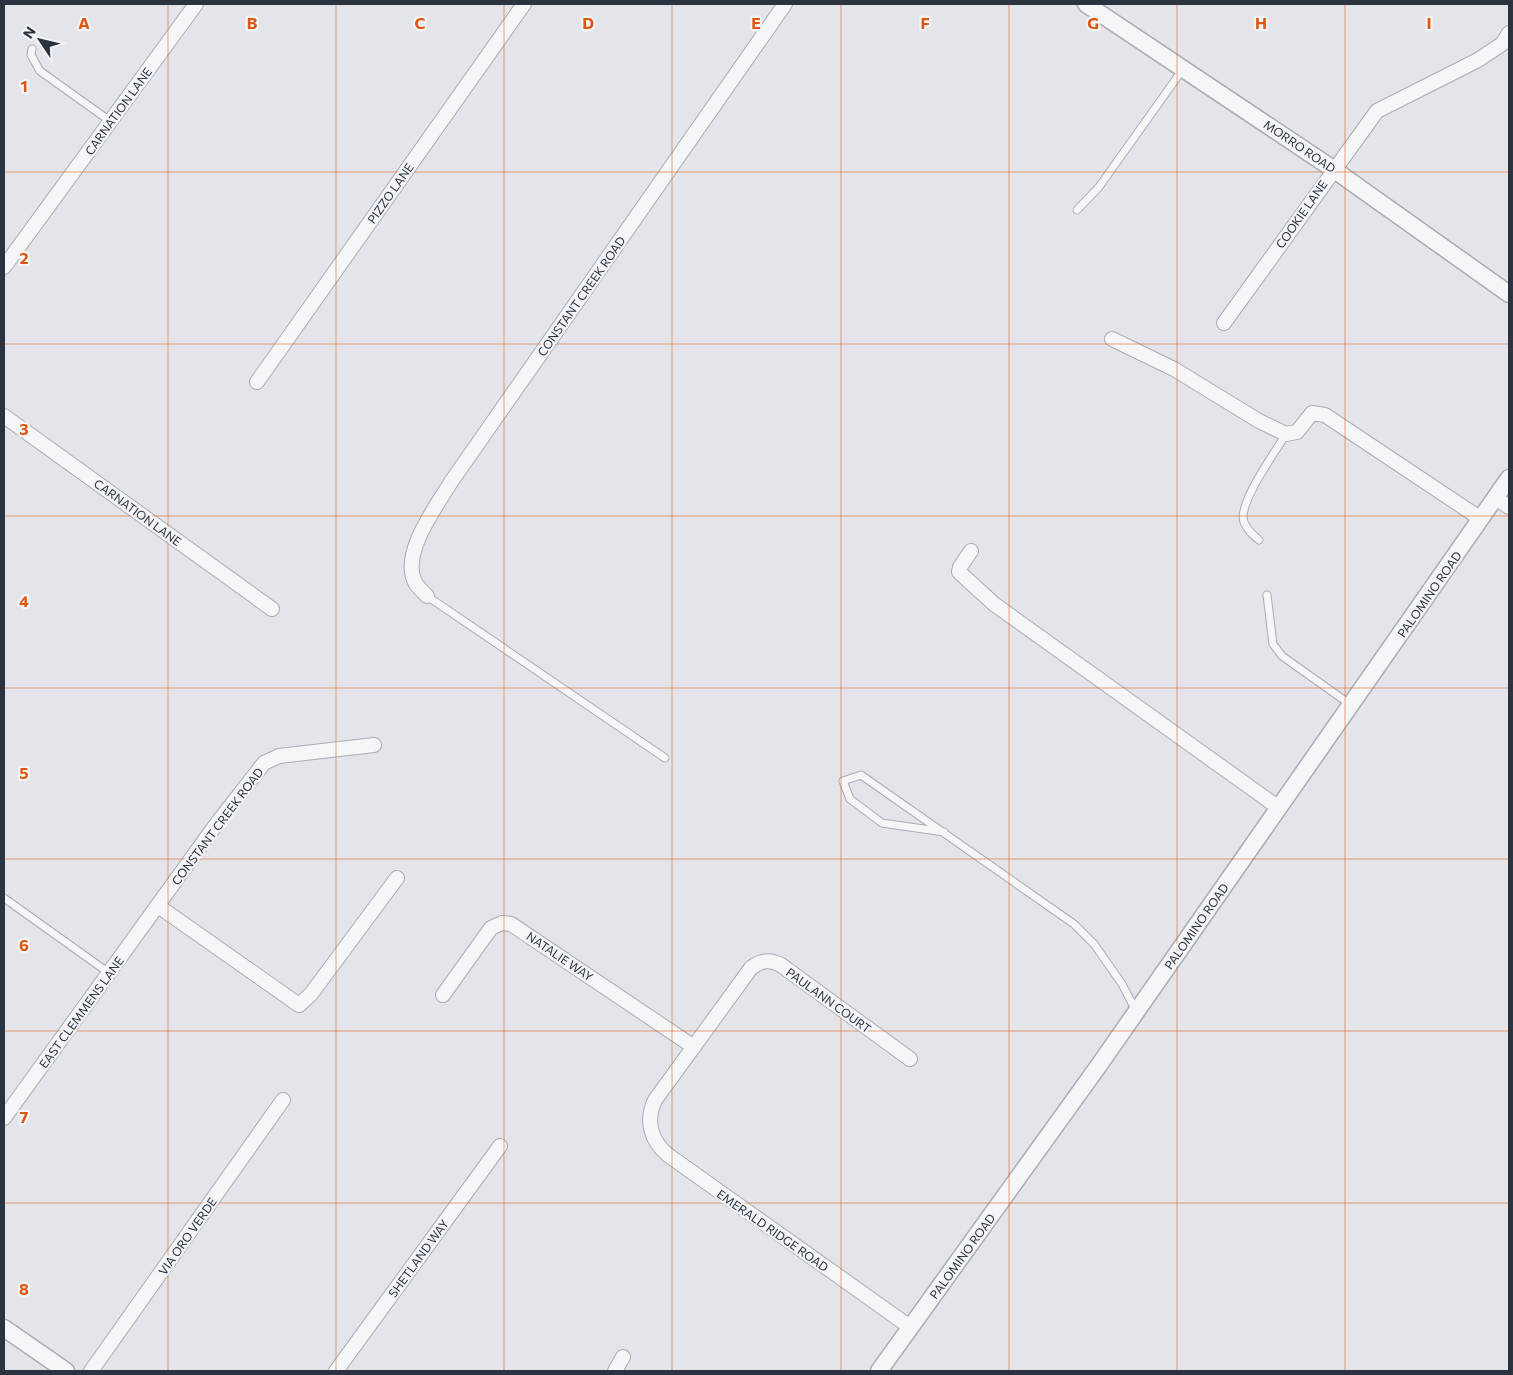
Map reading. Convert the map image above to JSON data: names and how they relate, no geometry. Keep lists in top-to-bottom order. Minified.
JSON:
{"streets":{"street":["CARNATION LANE","MORRO ROAD","PIZZO LANE","COOKIE LANE","CONSTANT CREEK ROAD","PALOMINO ROAD","NATALIE WAY","PAULANN COURT","EAST CLEMMENS LANE","EMERALD RIDGE ROAD","VIA ORO VERDE","SHETLAND WAY"]},"crossings":[["MORRO ROAD","COOKIE LANE"],["CONSTANT CREEK ROAD","EAST CLEMMENS LANE"],["PALOMINO ROAD","EMERALD RIDGE ROAD"],["NATALIE WAY","PAULANN COURT"],["NATALIE WAY","EMERALD RIDGE ROAD"],["PAULANN COURT","EMERALD RIDGE ROAD"]],"north":"top left","grid":{"columns":["A","B","C","D","E","F","G","H","I"],"rows":["1","2","3","4","5","6","7","8"]}}
